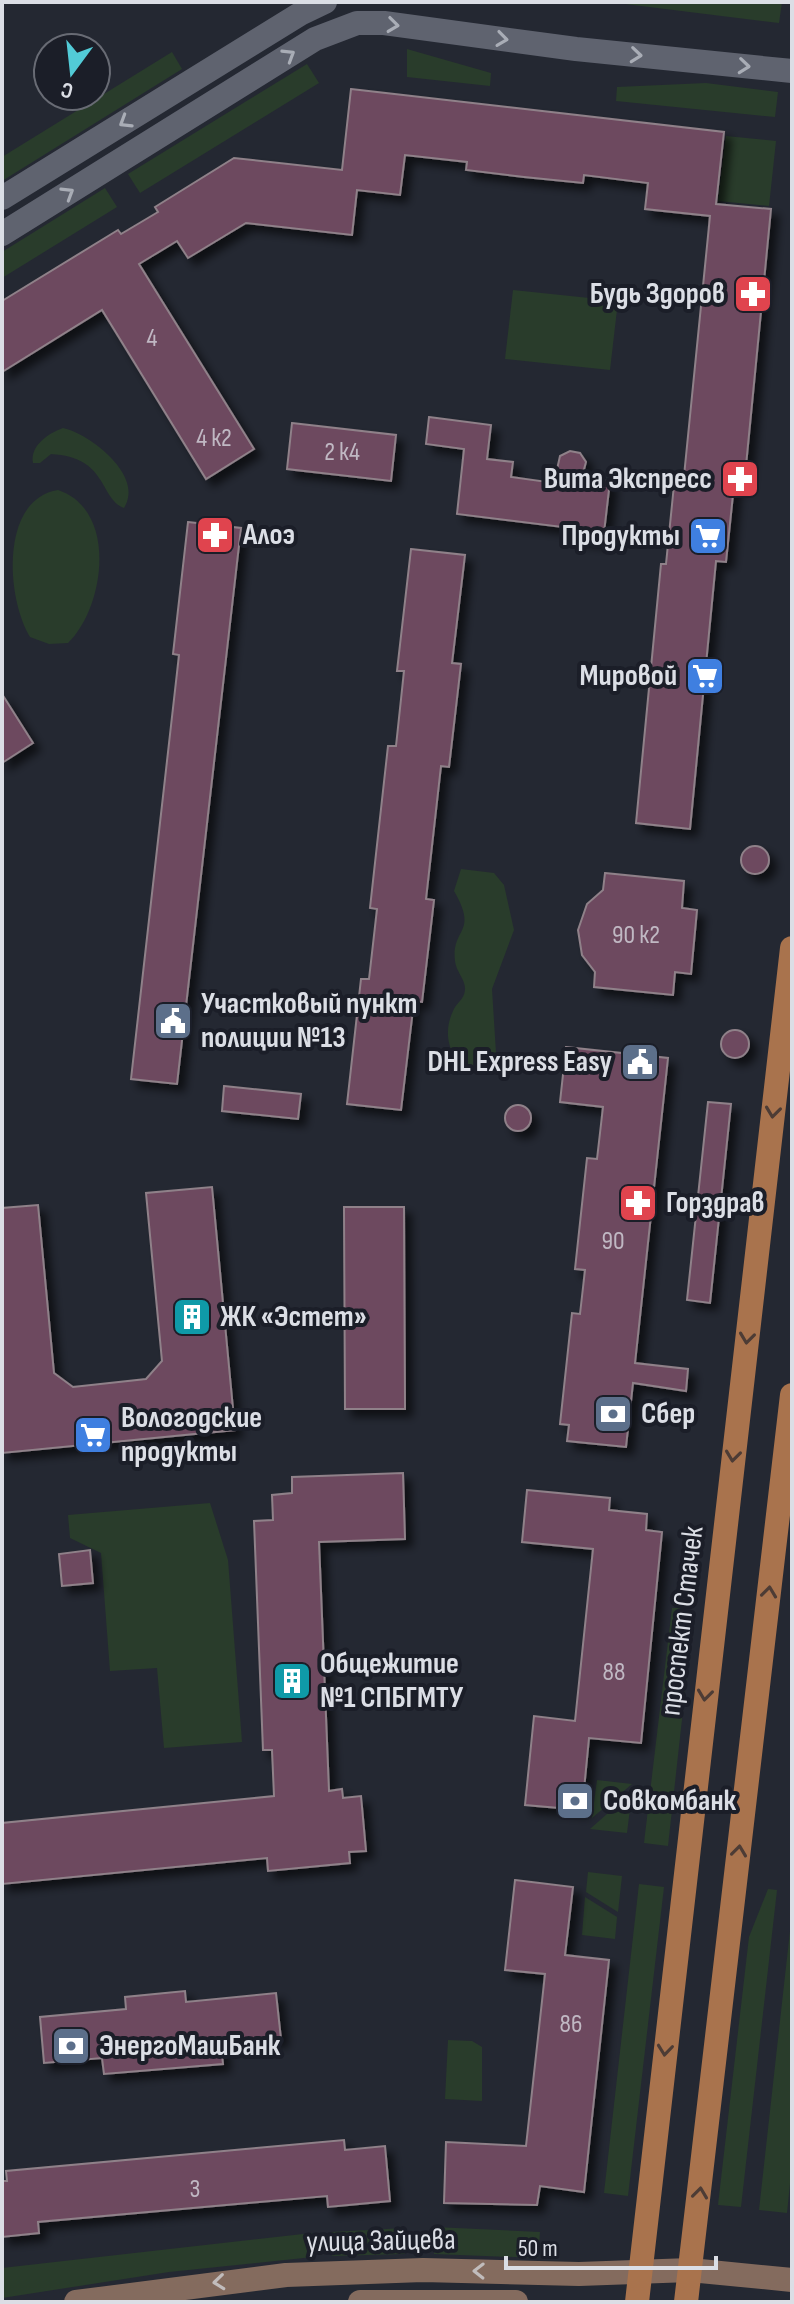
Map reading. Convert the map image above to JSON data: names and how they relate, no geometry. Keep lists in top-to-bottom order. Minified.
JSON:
{"streets":{"main road":["проспект Стачек"],"street":["улица Зайцева"]},"crossings":[["проспект Стачек","улица Зайцева"]],"one_way":["улица Зайцева"],"places":{"pharmacy":["Будь Здоров","Вита Экспресс","Алоэ","Горздрав"],"supermarket":["Продукты","Мировой","Вологодские продукты"],"public building":["Участковый пункт полиции №13","DHL Express Easy"],"building":["ЖК «Эстет»","Общежитие №1 СПБГМТУ"],"bank":["Сбер","Совкомбанк","ЭнергоМашБанк"]},"house_numbers":["4","4 к2","2 к4","90 к2","90","88","86","3"],"scale_bar":"50 m","north":"bottom"}
